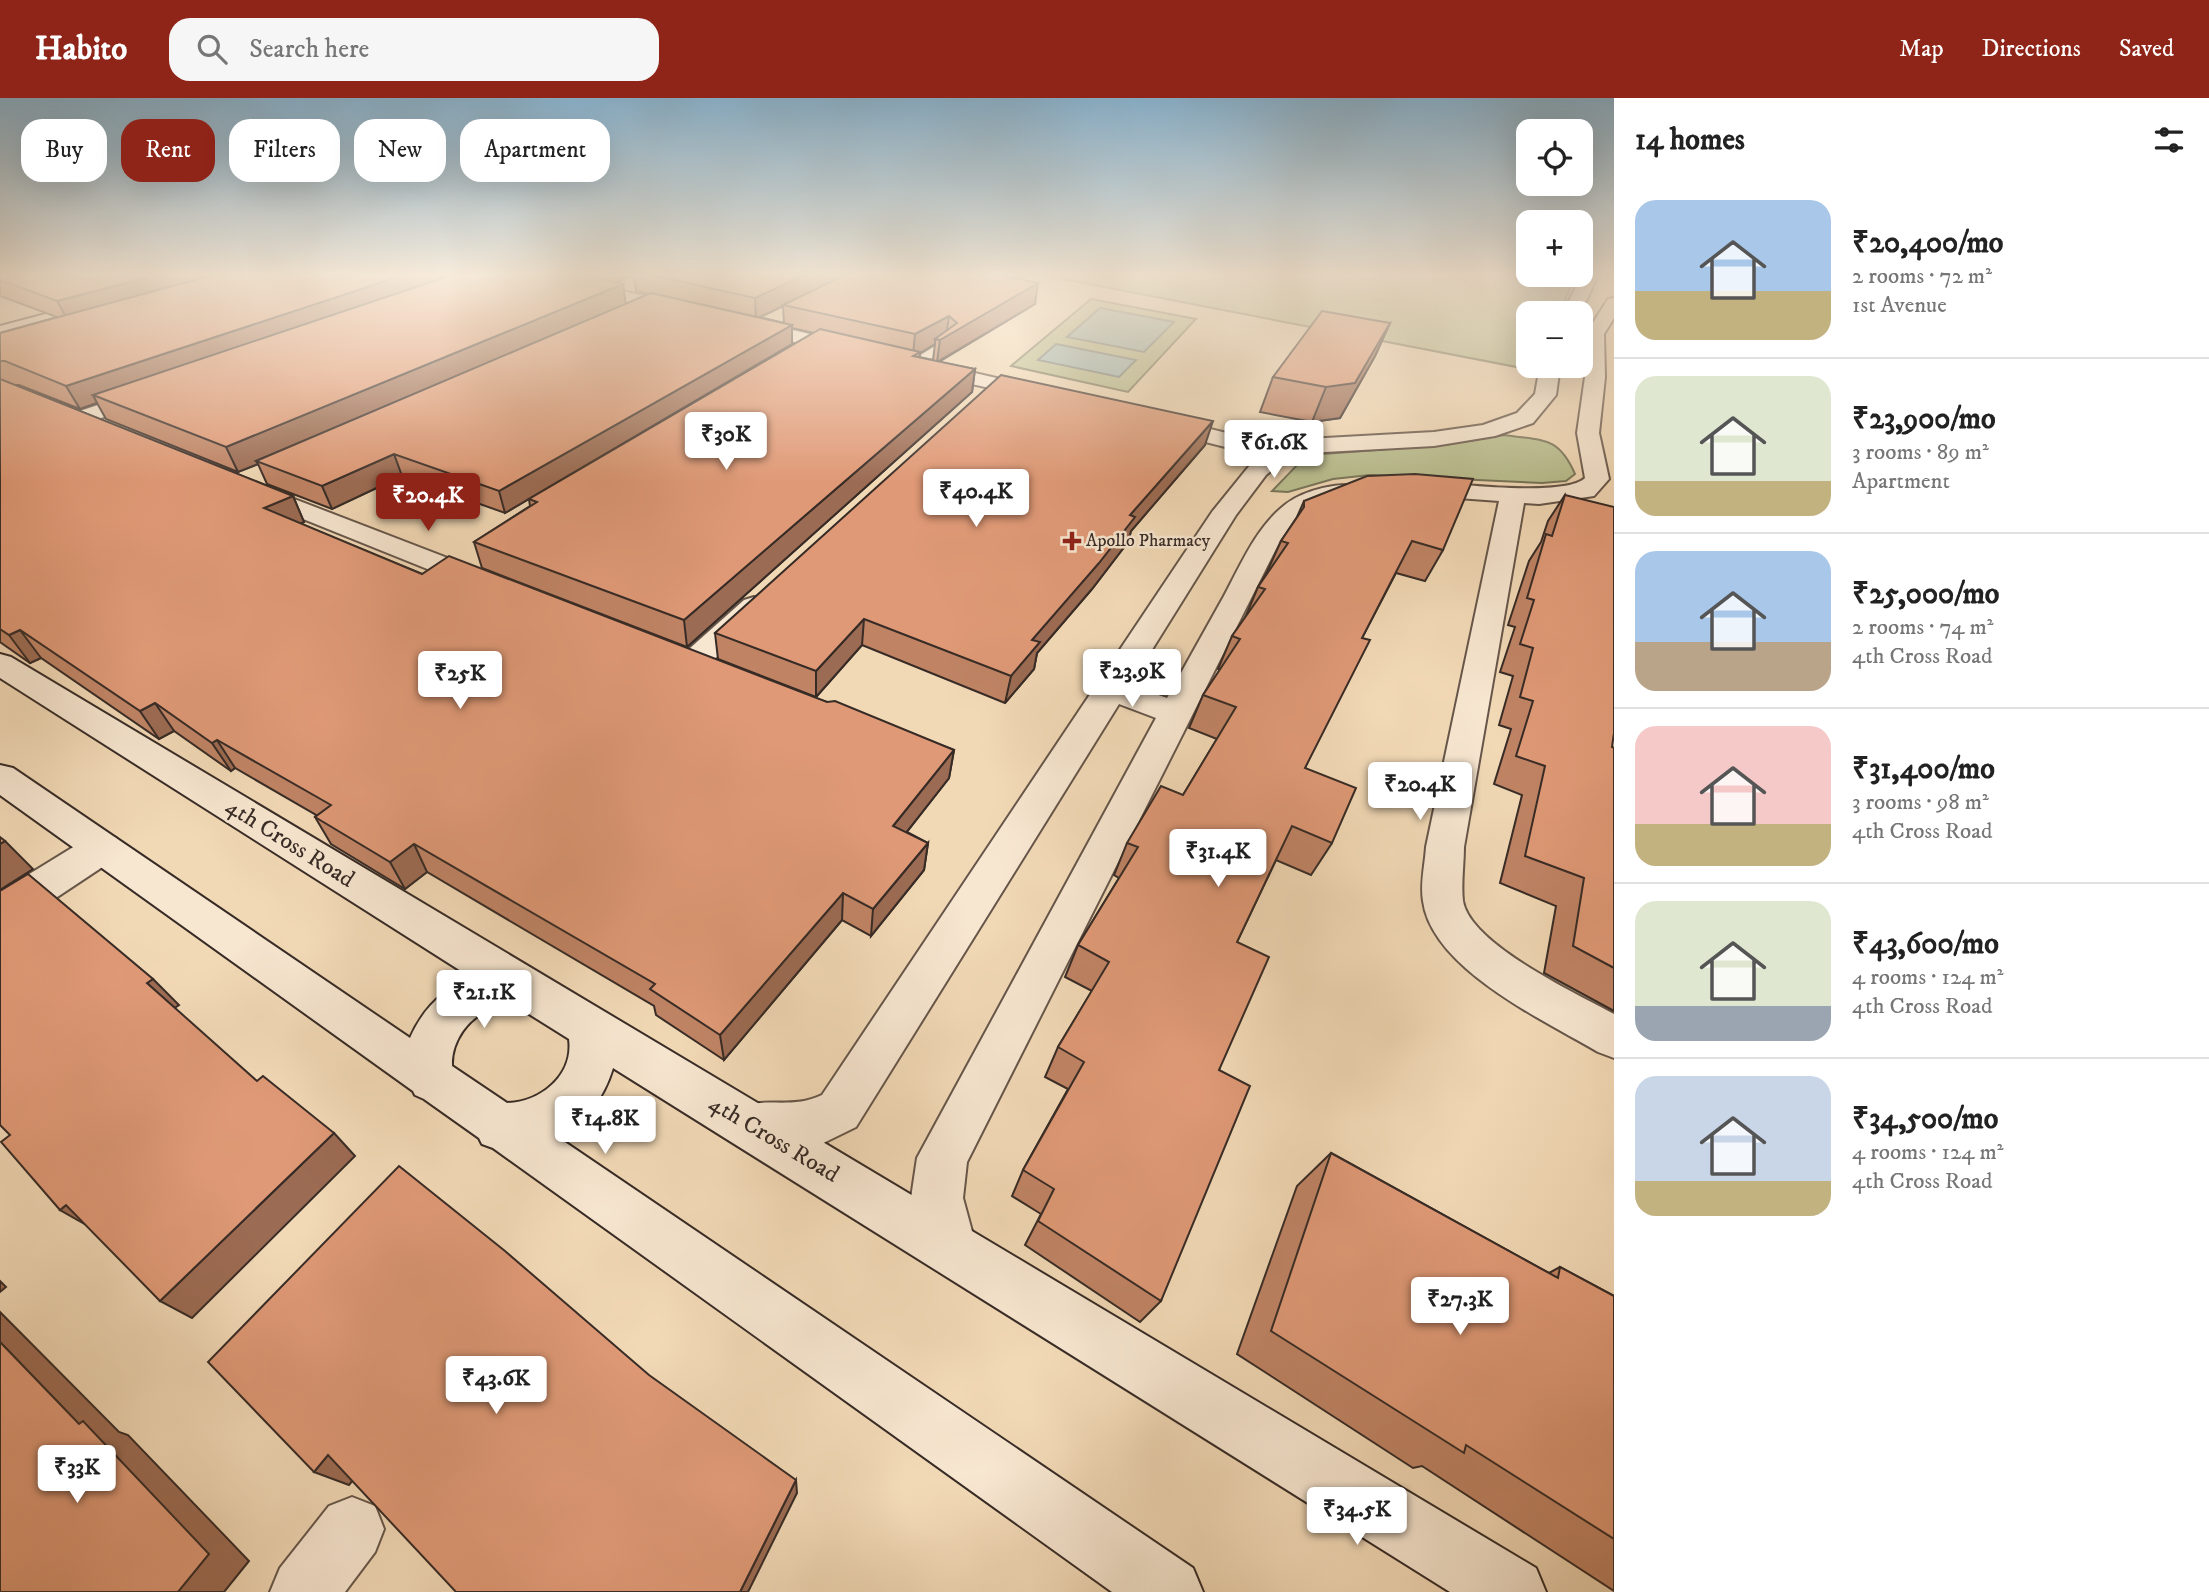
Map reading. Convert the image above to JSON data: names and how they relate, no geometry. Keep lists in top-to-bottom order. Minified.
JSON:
{"streets":{"street":["4th Cross Road"]},"places":{"health":["Apollo Pharmacy"]},"page":{"header":"Habito","search":"Search here","nav":["Map","Directions","Saved"],"heading":"14 homes","map_buttons":["+","−"],"chip":["Buy","Rent","Filters","New","Apartment"],"list":[{"name":"₹20,400/mo","note":"2 rooms · 72 m² · 1st Avenue"},{"name":"₹23,900/mo","note":"3 rooms · 89 m² · Apartment"},{"name":"₹25,000/mo","note":"2 rooms · 74 m² · 4th Cross Road"},{"name":"₹31,400/mo","note":"3 rooms · 98 m² · 4th Cross Road"},{"name":"₹43,600/mo","note":"4 rooms · 124 m² · 4th Cross Road"},{"name":"₹34,500/mo","note":"4 rooms · 124 m² · 4th Cross Road"}],"price":["₹30K","₹61.6K","₹40.4K","₹20.4K","₹23.9K","₹25K","₹20.4K","₹31.4K","₹21.1K","₹14.8K","₹27.3K","₹43.6K","₹33K","₹34.5K"]}}
